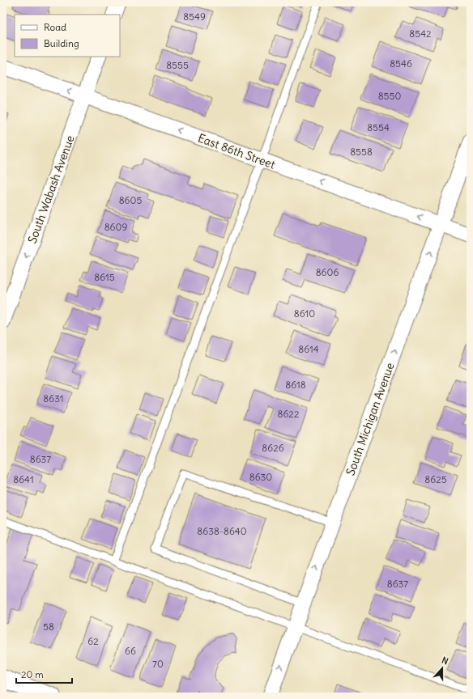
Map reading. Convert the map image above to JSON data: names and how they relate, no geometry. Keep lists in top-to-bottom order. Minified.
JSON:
{"streets":{"street":["East 86th Street","South Wabash Avenue","South Michigan Avenue"]},"crossings":[["East 86th Street","South Wabash Avenue"],["East 86th Street","South Michigan Avenue"]],"one_way":["East 86th Street","South Wabash Avenue","South Michigan Avenue"],"house_numbers":["8549","8542","8546","8555","8550","8554","8558","8605","8609","8606","8615","8610","8614","8618","8631","8622","8626","8637","8630","8641","8625","8638-8640","8637","58","62","66","70"],"legend":["Road","Building"],"scale_bar":"20 m","north":"top"}
